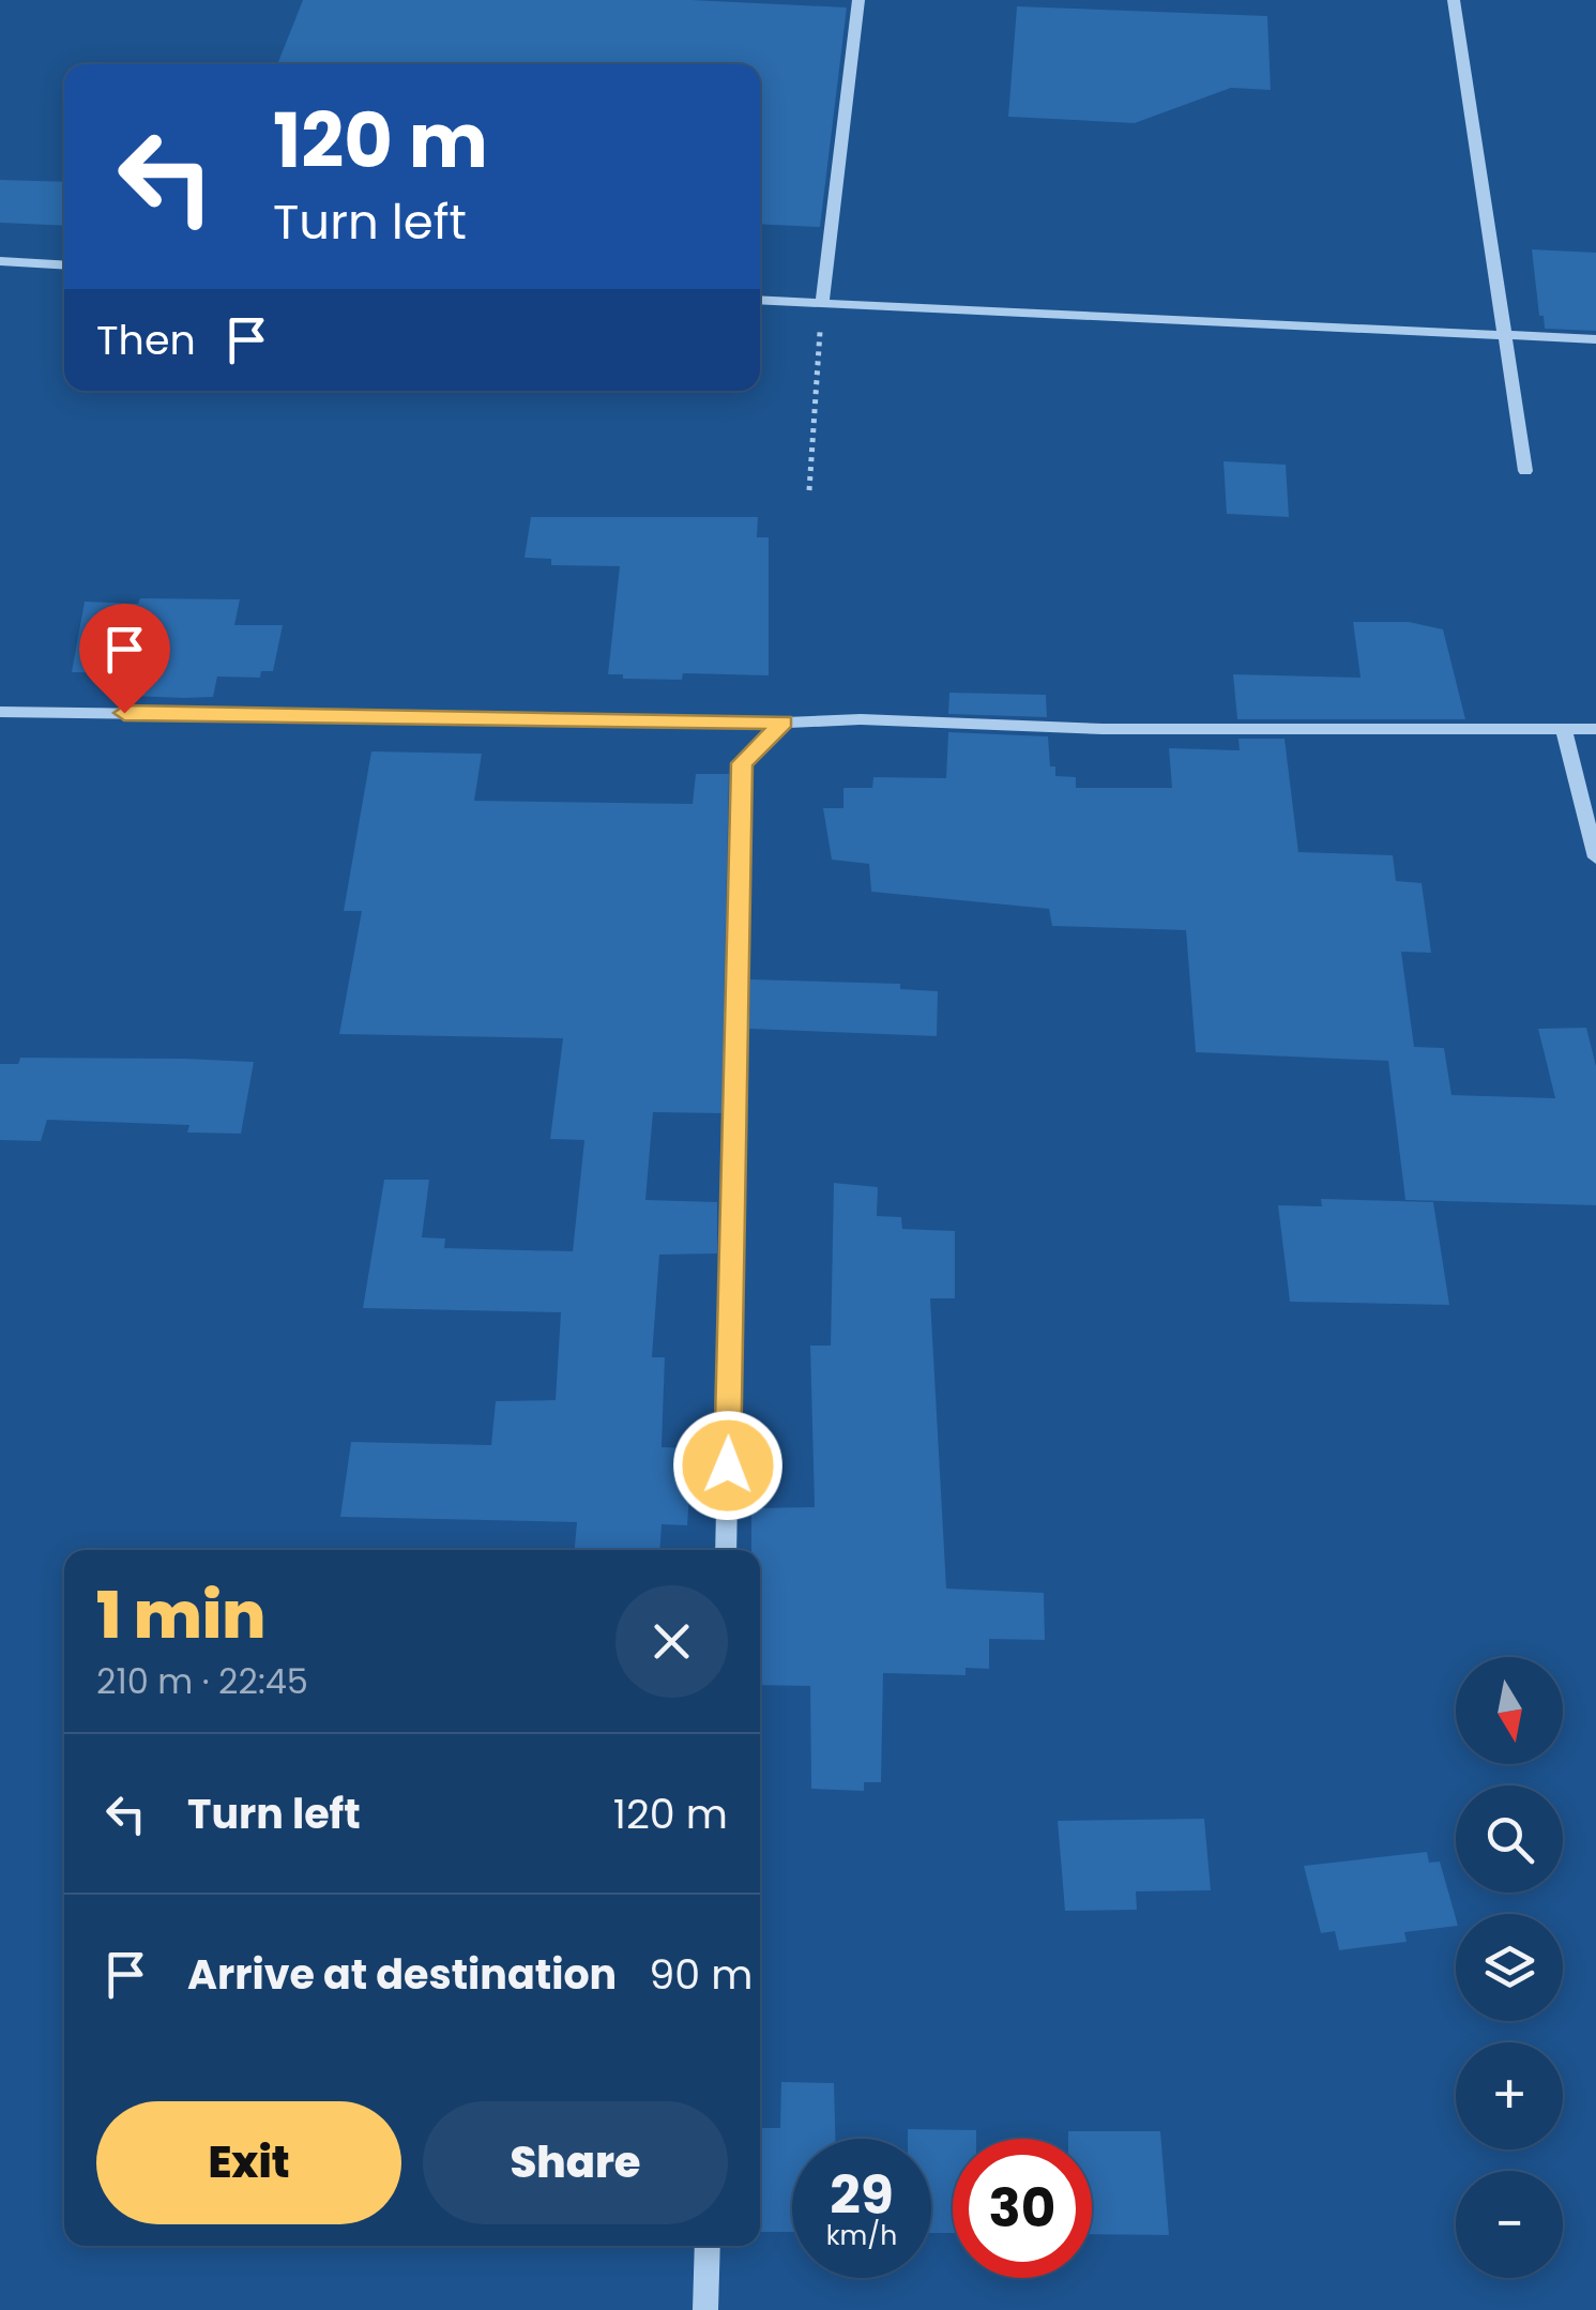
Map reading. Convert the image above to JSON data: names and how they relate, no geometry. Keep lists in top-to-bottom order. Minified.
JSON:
{"north":"bottom","page":{"turn":["120 m","Turn left"],"then":"Then","heading":["1 min","210 m · 22:45"],"map_buttons":["+","−"],"list":[{"name":"Turn left","value":"120 m"},{"name":"Arrive at destination","value":"90 m"}],"buttons":["Exit","Share"],"speed":"29 km/h","limit":"30"}}
